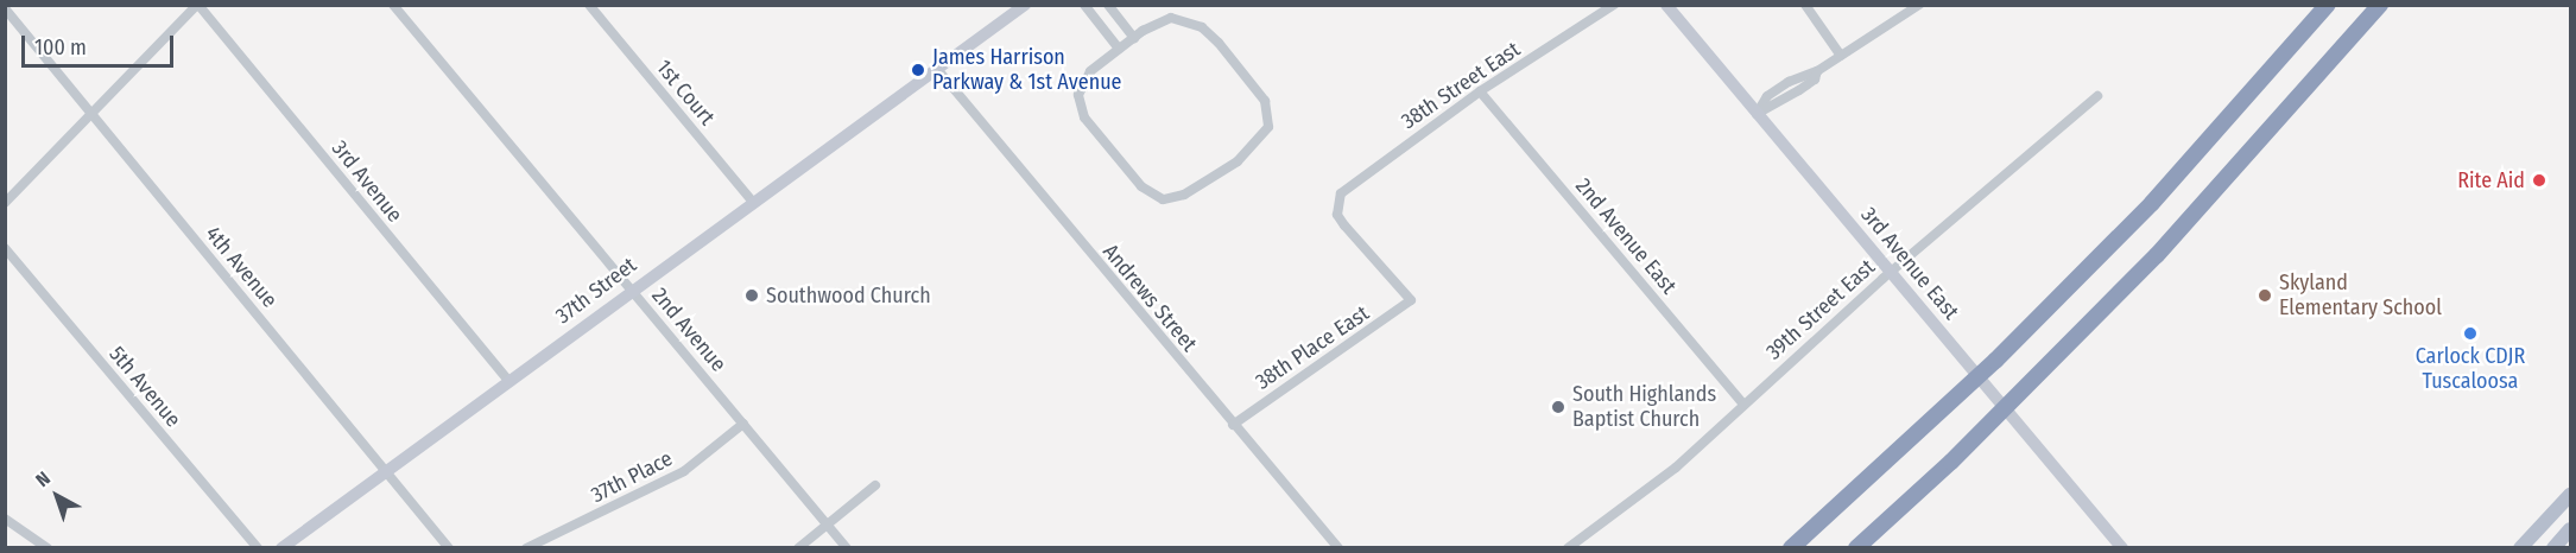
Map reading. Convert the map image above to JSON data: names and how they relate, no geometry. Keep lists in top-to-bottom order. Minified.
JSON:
{"streets":{"street":["38th Street East","1st Court","3rd Avenue","2nd Avenue East","3rd Avenue East","4th Avenue","37th Street","Andrews Street","39th Street East","2nd Avenue","38th Place East","5th Avenue","37th Place"]},"crossings":[["38th Street East","2nd Avenue East"],["38th Street East","38th Place East"],["1st Court","37th Street"],["3rd Avenue","37th Street"],["2nd Avenue East","39th Street East"],["3rd Avenue East","39th Street East"],["4th Avenue","37th Street"],["37th Street","Andrews Street"],["37th Street","2nd Avenue"],["Andrews Street","38th Place East"],["2nd Avenue","37th Place"]],"places":["James Harrison Parkway & 1st Avenue","Rite Aid","Southwood Church","Skyland Elementary School","Carlock CDJR Tuscaloosa","South Highlands Baptist Church"],"scale_bar":"100 m","north":"top left"}
